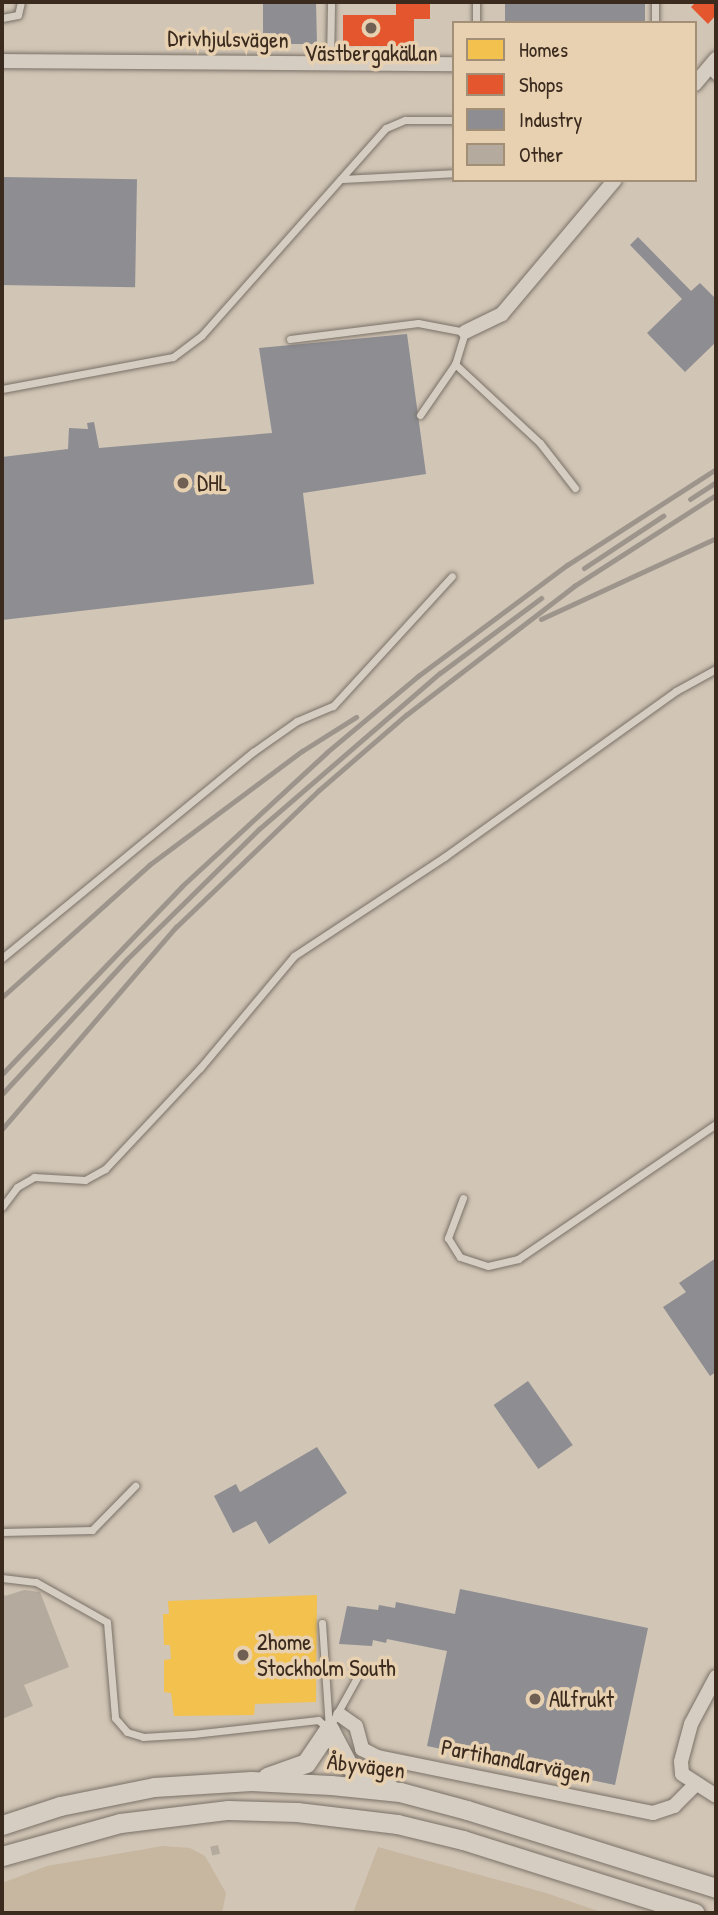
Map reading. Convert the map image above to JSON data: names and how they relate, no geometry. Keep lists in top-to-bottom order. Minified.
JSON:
{"streets":{"street":["Drivhjulsvägen","Partihandlarvägen","Åbyvägen"]},"crossings":[["Partihandlarvägen","Åbyvägen"]],"places":["Västbergakällan","DHL","2home Stockholm South","Allfrukt"],"legend":["Homes","Shops","Industry","Other"]}
